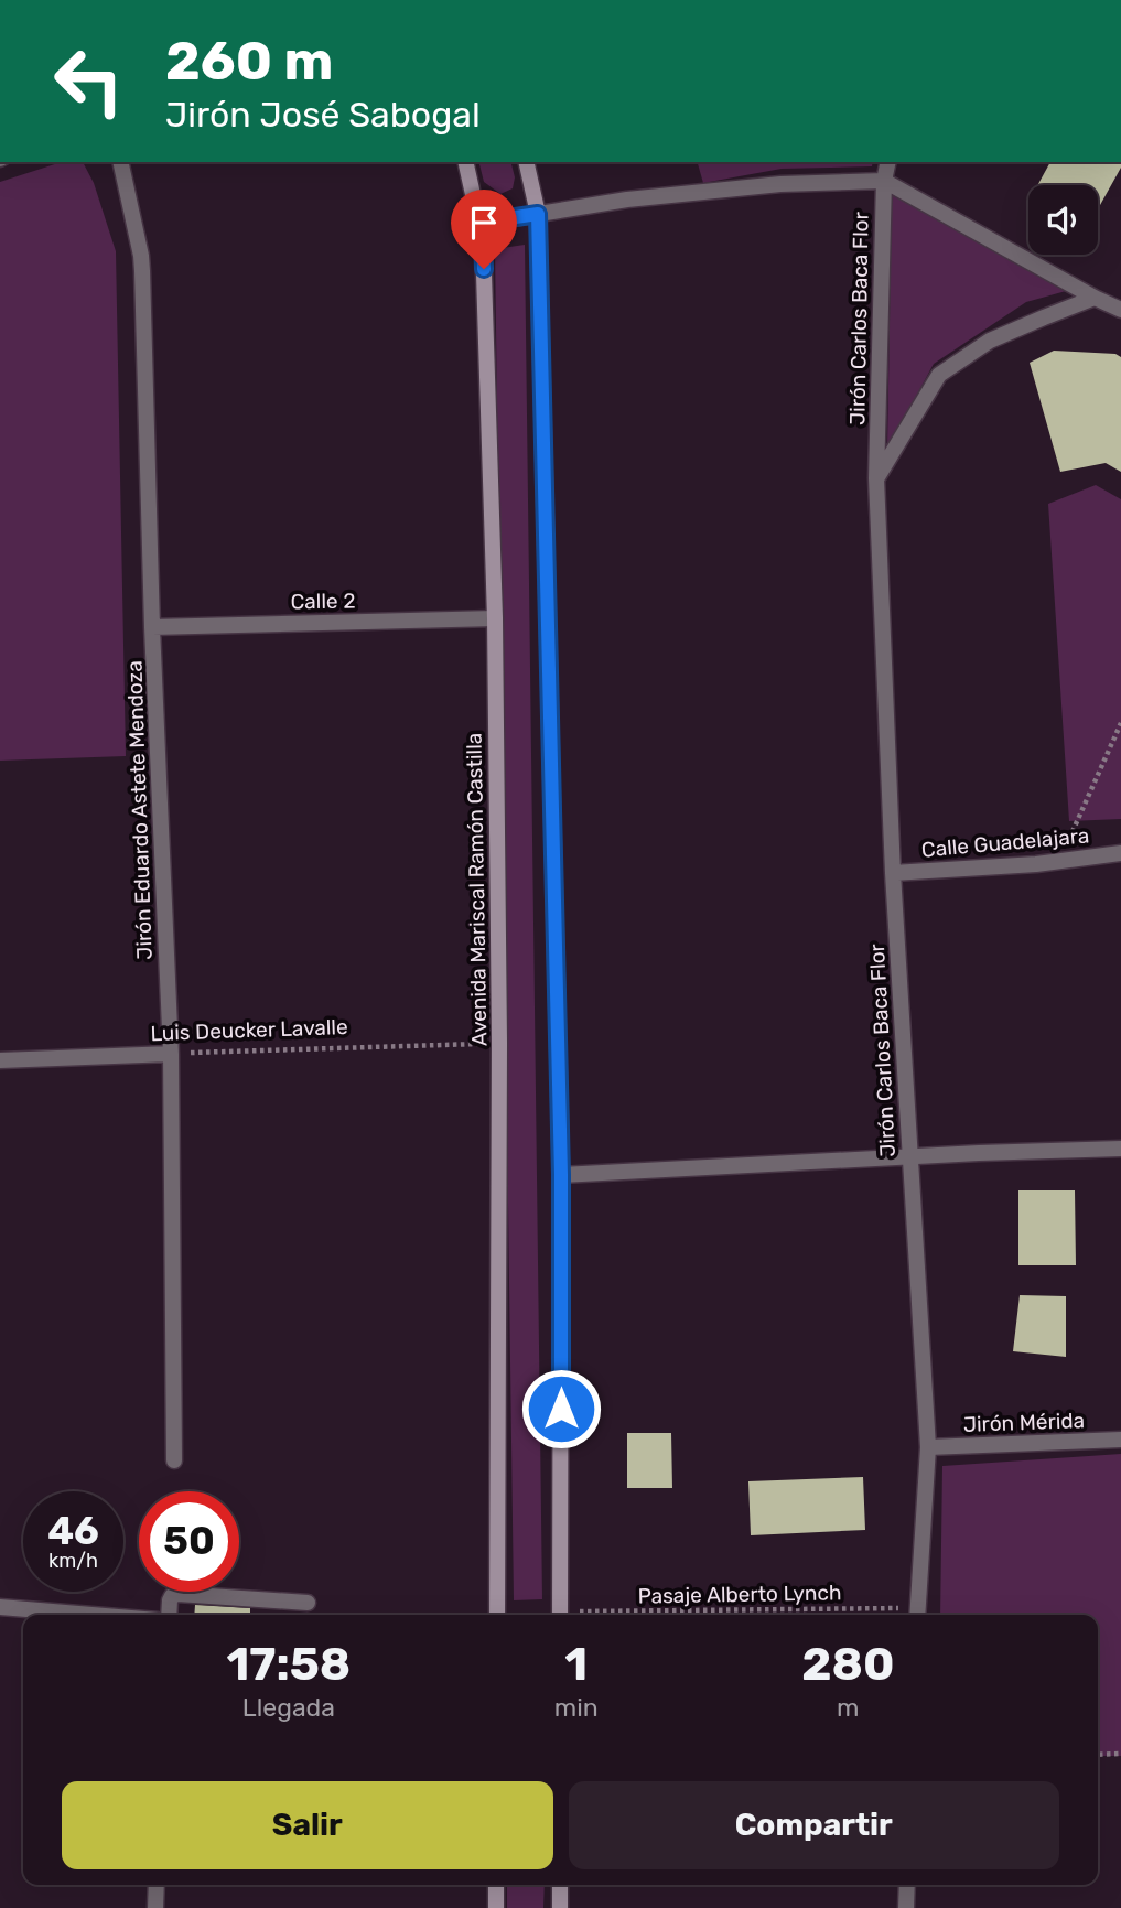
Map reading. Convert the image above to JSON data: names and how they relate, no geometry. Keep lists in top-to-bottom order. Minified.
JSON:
{"streets":{"main road":["Avenida Mariscal Ramón Castilla"],"street":["Jirón Carlos Baca Flor","Calle 2","Jirón Eduardo Astete Mendoza","Calle Guadelajara","Luis Deucker Lavalle","Jirón Mérida"],"path":["Pasaje Alberto Lynch"]},"crossings":[["Jirón Carlos Baca Flor","Calle Guadelajara"],["Jirón Carlos Baca Flor","Jirón Mérida"],["Jirón Carlos Baca Flor","Pasaje Alberto Lynch"],["Calle 2","Jirón Eduardo Astete Mendoza"],["Calle 2","Avenida Mariscal Ramón Castilla"],["Jirón Eduardo Astete Mendoza","Luis Deucker Lavalle"],["Avenida Mariscal Ramón Castilla","Luis Deucker Lavalle"]],"page":{"turn":["260 m","Jirón José Sabogal"],"speed":"46 km/h","limit":"50","eta":["17:58","Llegada","1","min","280","m"],"buttons":["Salir","Compartir"]}}
